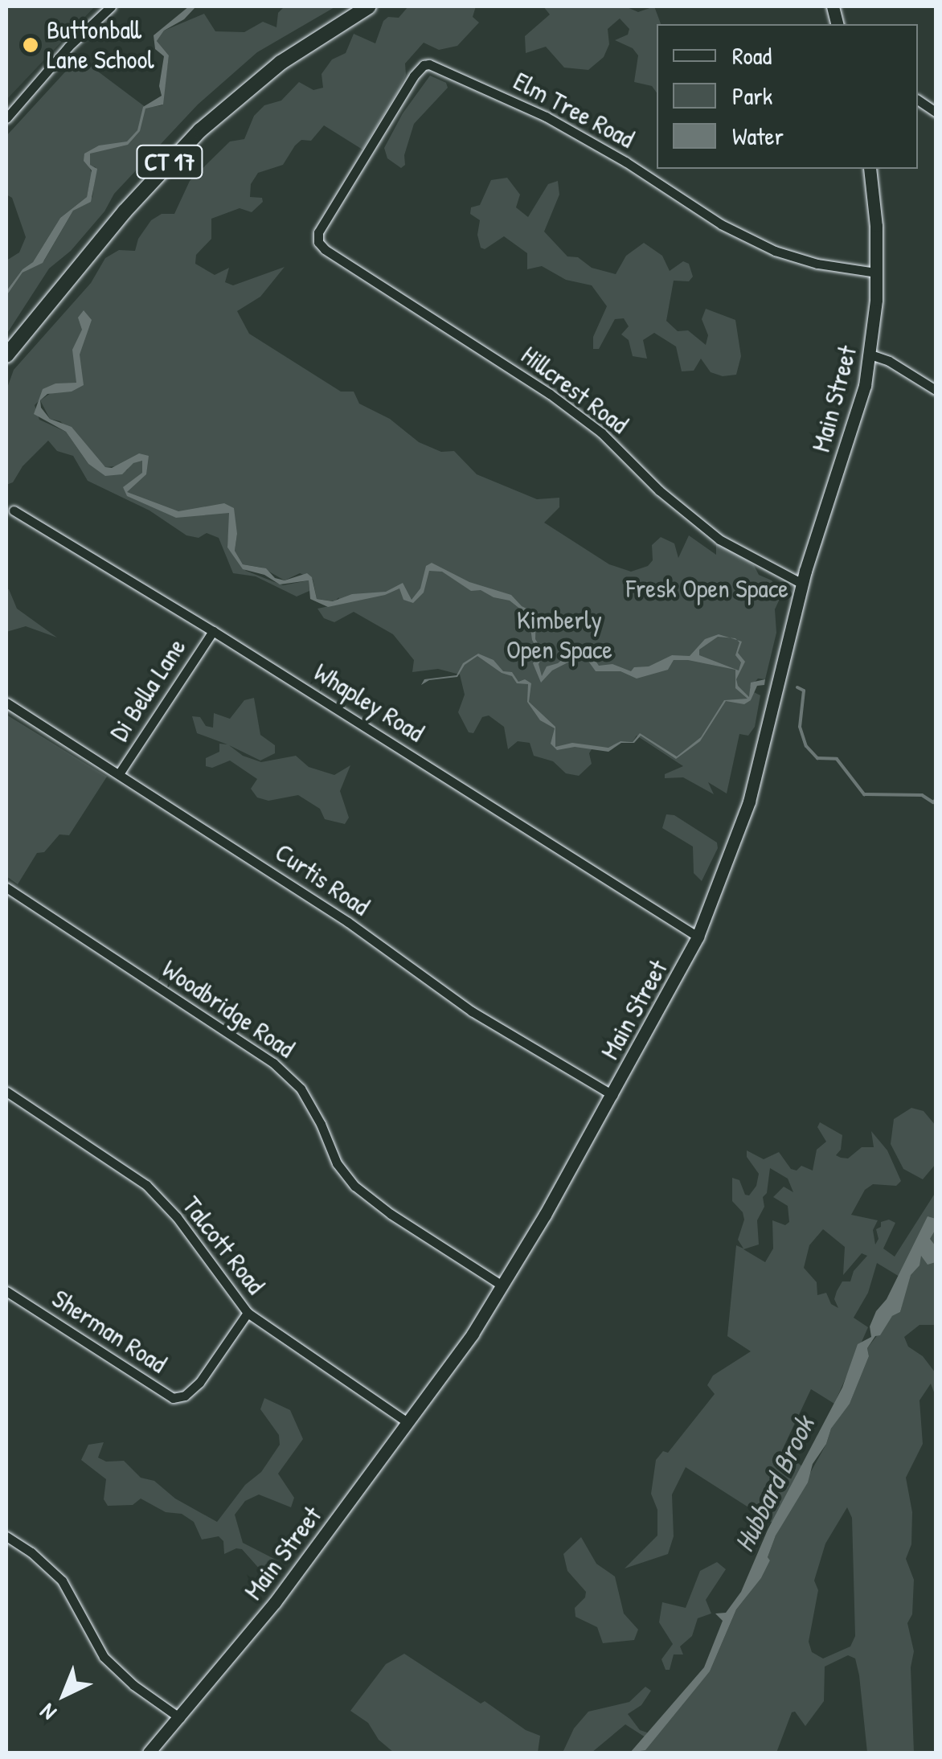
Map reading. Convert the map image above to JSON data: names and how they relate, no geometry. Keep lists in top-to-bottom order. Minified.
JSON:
{"streets":{"main road":["CT 17","Main Street"],"street":["Elm Tree Road","Hillcrest Road","Di Bella Lane","Whapley Road","Curtis Road","Woodbridge Road","Talcott Road","Sherman Road"]},"crossings":[["Elm Tree Road","Hillcrest Road"],["Elm Tree Road","Main Street"],["Hillcrest Road","Main Street"],["Main Street","Whapley Road"],["Main Street","Curtis Road"],["Main Street","Woodbridge Road"],["Main Street","Talcott Road"],["Di Bella Lane","Whapley Road"],["Di Bella Lane","Curtis Road"],["Talcott Road","Sherman Road"]],"water":["Hubbard Brook"],"parks":["Fresk Open Space","Kimberly Open Space"],"places":["Buttonball Lane School"],"legend":["Road","Park","Water"],"north":"bottom left"}
